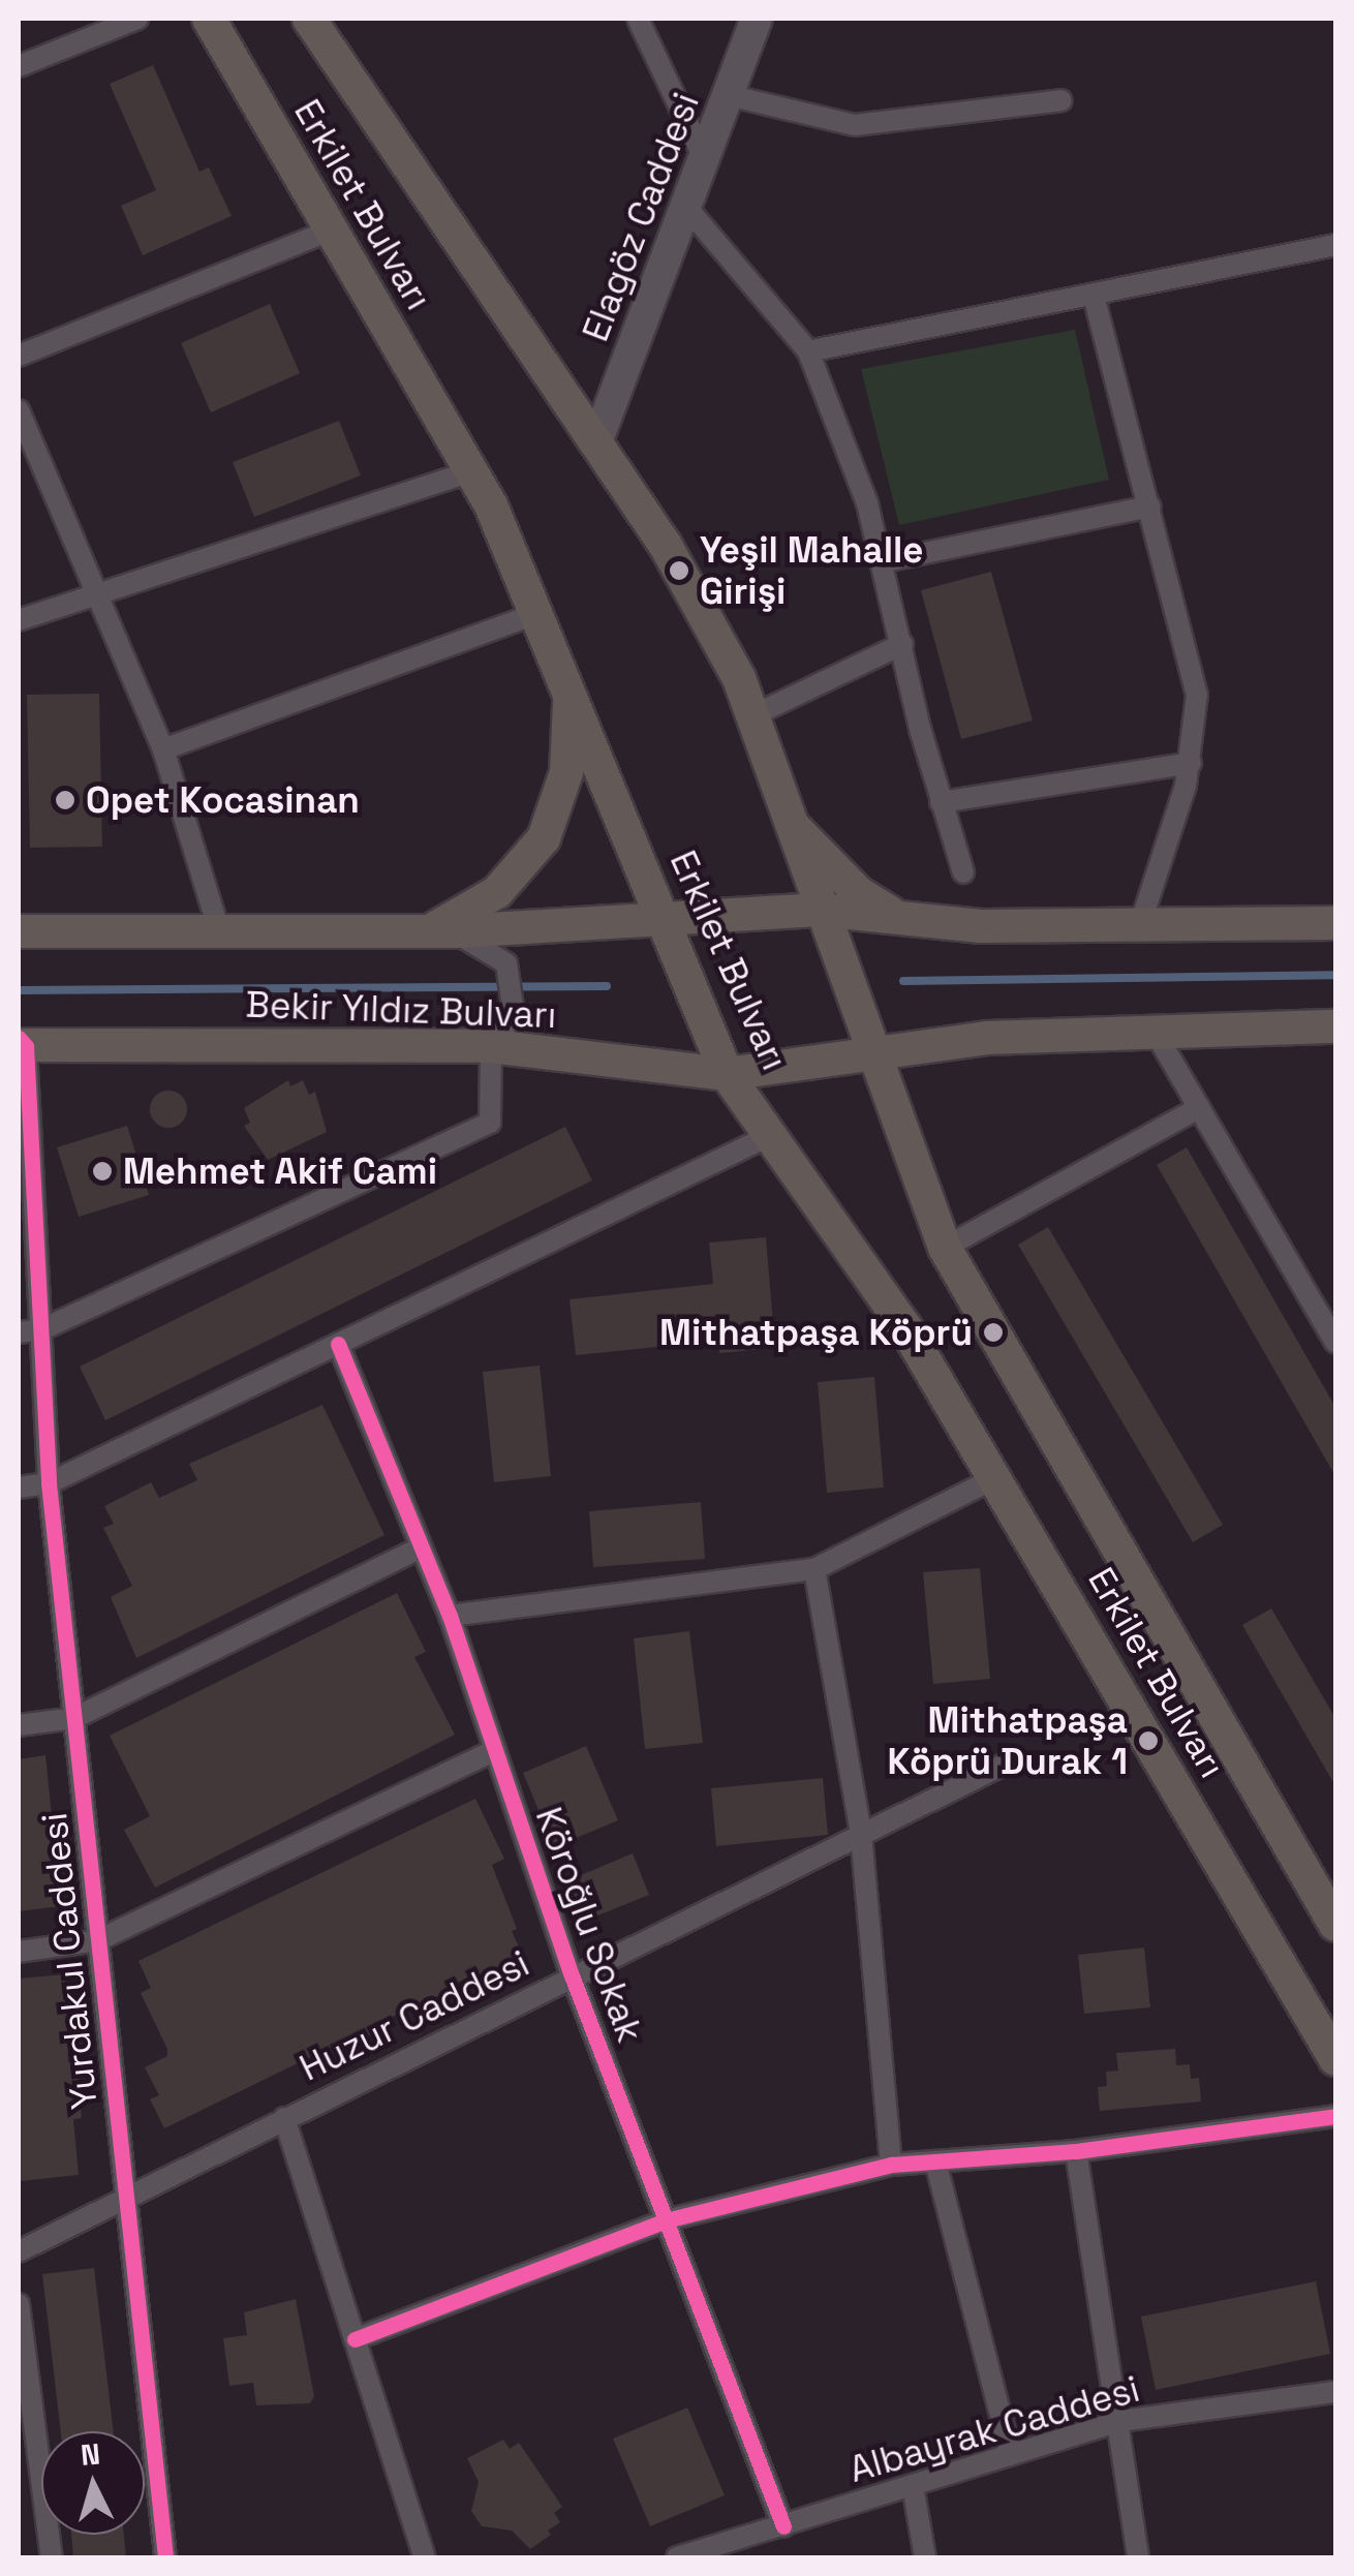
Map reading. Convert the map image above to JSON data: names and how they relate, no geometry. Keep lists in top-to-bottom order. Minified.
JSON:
{"streets":{"main road":["Erkilet Bulvarı","Bekir Yıldız Bulvarı"],"street":["Elagöz Caddesi","Köroğlu Sokak","Yurdakul Caddesi","Huzur Caddesi","Albayrak Caddesi"]},"crossings":[["Erkilet Bulvarı","Elagöz Caddesi"],["Erkilet Bulvarı","Bekir Yıldız Bulvarı"],["Bekir Yıldız Bulvarı","Yurdakul Caddesi"],["Köroğlu Sokak","Huzur Caddesi"],["Köroğlu Sokak","Albayrak Caddesi"],["Yurdakul Caddesi","Huzur Caddesi"]],"places":["Yeşil Mahalle Girişi","Opet Kocasinan","Mehmet Akif Cami","Mithatpaşa Köprü","Mithatpaşa Köprü Durak 1"],"north":"top"}
